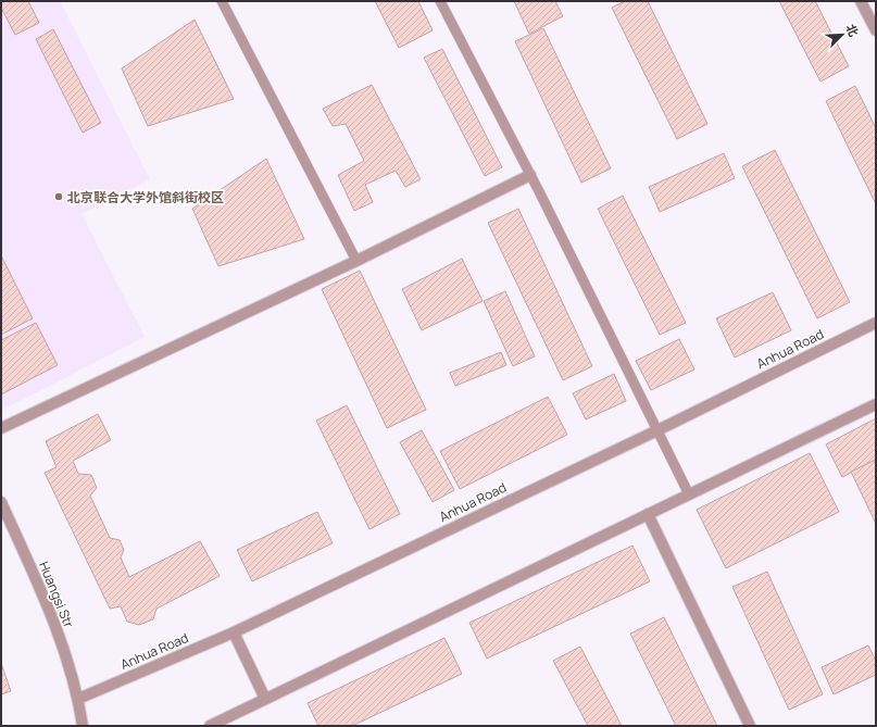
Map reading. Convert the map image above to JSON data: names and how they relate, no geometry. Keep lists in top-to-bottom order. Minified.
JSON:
{"streets":{"street":["Anhua Road","Huangsi Str"]},"crossings":[["Anhua Road","Huangsi Str"]],"places":["北京联合大学外馆斜街校区"],"north":"top right"}
